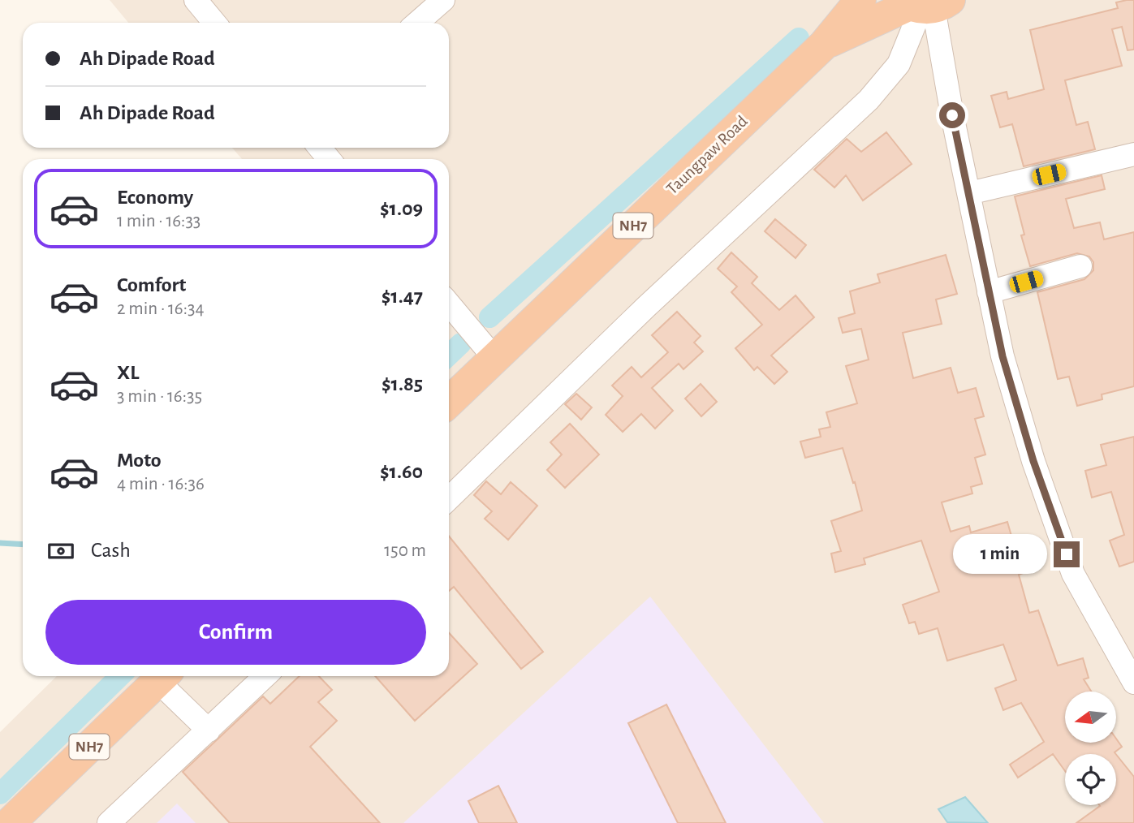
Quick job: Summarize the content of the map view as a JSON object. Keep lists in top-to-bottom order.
{
  "streets": {
    "highway": ["Taungpaw Road", "NH7"]
  },
  "north": "left",
  "page": {
    "banner": ["Ah Dipade Road", "Ah Dipade Road"],
    "list": [
      {
        "name": "Economy",
        "note": "1 min · 16:33",
        "value": "$1.09"
      },
      {
        "name": "Comfort",
        "note": "2 min · 16:34",
        "value": "$1.47"
      },
      {
        "name": "XL",
        "note": "3 min · 16:35",
        "value": "$1.85"
      },
      {
        "name": "Moto",
        "note": "4 min · 16:36",
        "value": "$1.60"
      }
    ],
    "pay": ["Cash", "150 m"],
    "bubble": "1 min",
    "buttons": "Confirm"
  }
}
